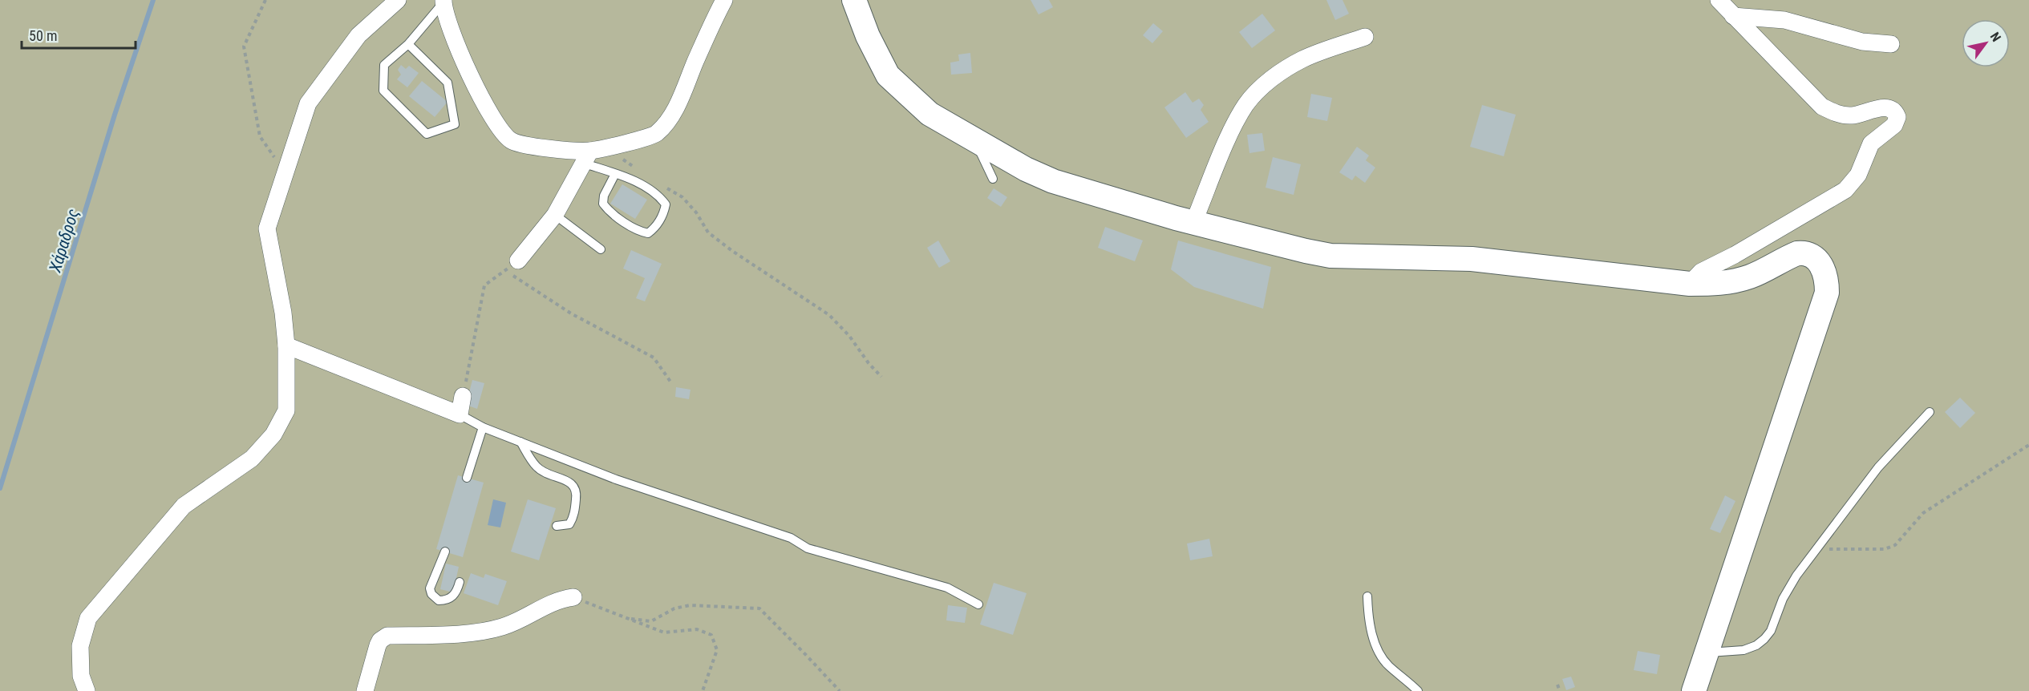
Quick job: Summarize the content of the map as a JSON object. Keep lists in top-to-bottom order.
{
  "water": ["Χάραδρος"],
  "scale_bar": "50 m",
  "north": "top right"
}
